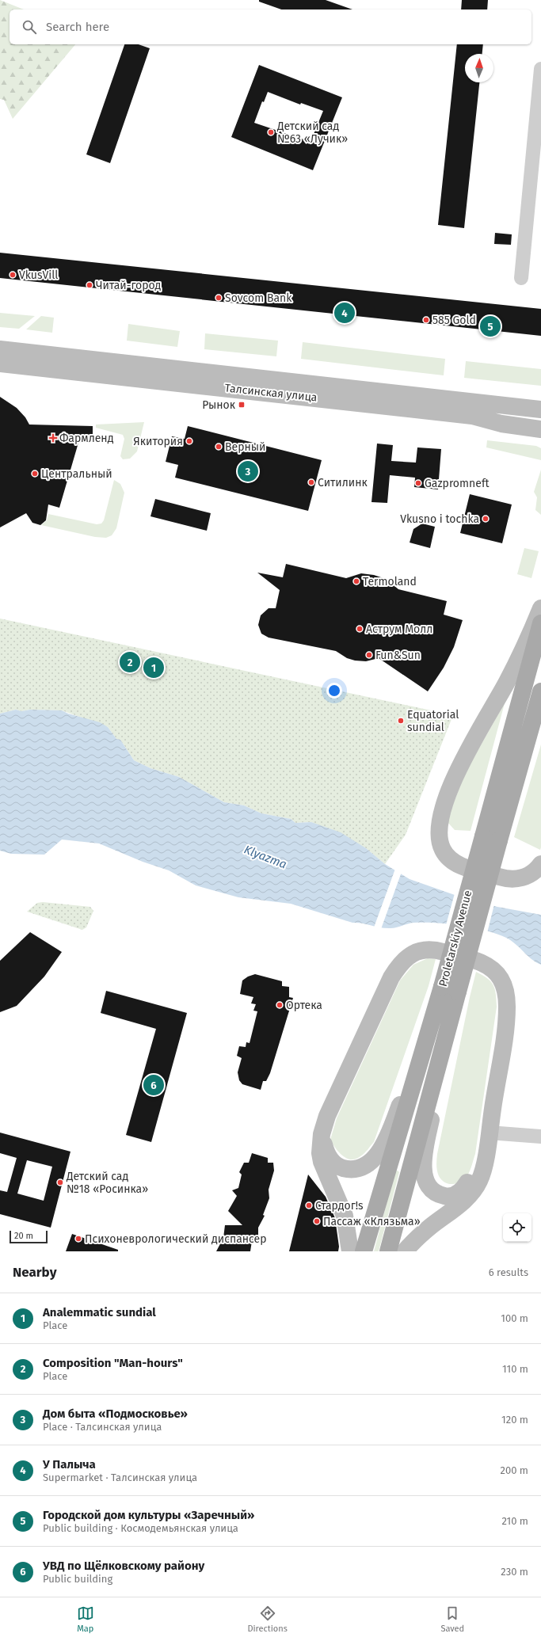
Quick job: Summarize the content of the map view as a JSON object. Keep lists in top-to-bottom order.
{
  "streets": {
    "main road": ["Талсинская улица", "Proletarskiy Avenue"]
  },
  "water": ["Klyazma"],
  "places": {
    "other": [
      "Детский сад №63 «Лучик»",
      "VkusVill",
      "Читай-город",
      "Sovcom Bank",
      "585 Gold",
      "Якитория",
      "Верный",
      "Центральный",
      "Ситилинк",
      "Gazpromneft",
      "Vkusno i tochka",
      "Termoland",
      "Аструм Молл",
      "Fun&Sun",
      "Equatorial sundial",
      "Ортека",
      "Детский сад №18 «Росинка»",
      "Стардог!s",
      "Пассаж «Клязьма»",
      "Психоневрологический диспансер"
    ],
    "transit": ["Рынок"],
    "health": ["Фармленд"]
  },
  "scale_bar": "20 m",
  "north": "top",
  "page": {
    "search": "Search here",
    "pins": [
      "4",
      "5",
      "3",
      "2",
      "1",
      "6"
    ],
    "scale": "20 m",
    "heading": ["Nearby", "6 results"],
    "list": [
      {
        "mark": "1",
        "name": "Analemmatic sundial",
        "note": "Place",
        "value": "100 m"
      },
      {
        "mark": "2",
        "name": "Composition \"Man-hours\"",
        "note": "Place",
        "value": "110 m"
      },
      {
        "mark": "3",
        "name": "Дом быта «Подмосковье»",
        "note": "Place · Талсинская улица",
        "value": "120 m"
      },
      {
        "mark": "4",
        "name": "У Палыча",
        "note": "Supermarket · Талсинская улица",
        "value": "200 m"
      },
      {
        "mark": "5",
        "name": "Городской дом культуры «Заречный»",
        "note": "Public building · Космодемьянская улица",
        "value": "210 m"
      },
      {
        "mark": "6",
        "name": "УВД по Щёлковскому району",
        "note": "Public building",
        "value": "230 m"
      }
    ],
    "nav": ["Map", "Directions", "Saved"]
  }
}
